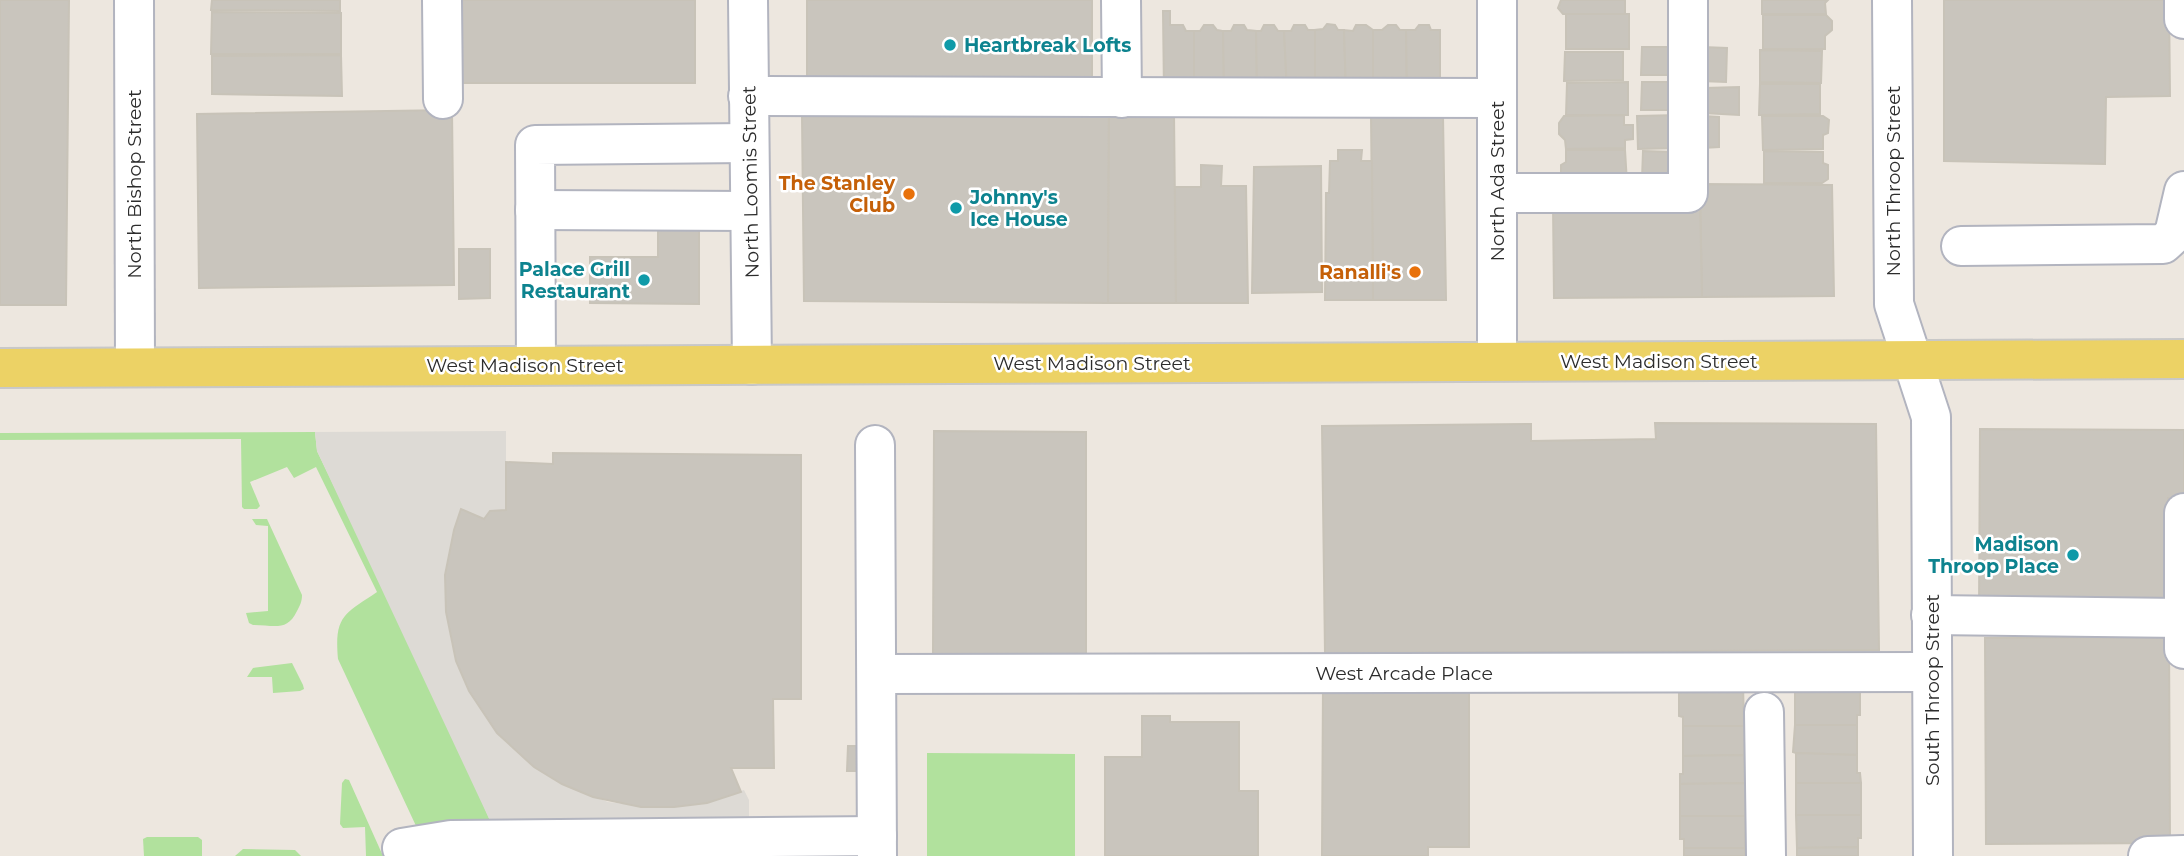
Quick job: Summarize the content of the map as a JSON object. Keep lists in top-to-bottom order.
{
  "streets": {
    "main road": ["West Madison Street"],
    "street": [
      "North Ada Street",
      "North Throop Street",
      "North Loomis Street",
      "North Bishop Street",
      "West Arcade Place",
      "South Throop Street"
    ]
  },
  "crossings": [
    ["North Ada Street", "West Madison Street"],
    ["North Throop Street", "West Madison Street"],
    ["North Throop Street", "South Throop Street"],
    ["North Loomis Street", "West Madison Street"],
    ["North Bishop Street", "West Madison Street"],
    ["West Madison Street", "South Throop Street"],
    ["West Arcade Place", "South Throop Street"]
  ],
  "places": [
    "Heartbreak Lofts",
    "The Stanley Club",
    "Johnny's Ice House",
    "Ranalli's",
    "Palace Grill Restaurant",
    "Madison Throop Place"
  ]
}
